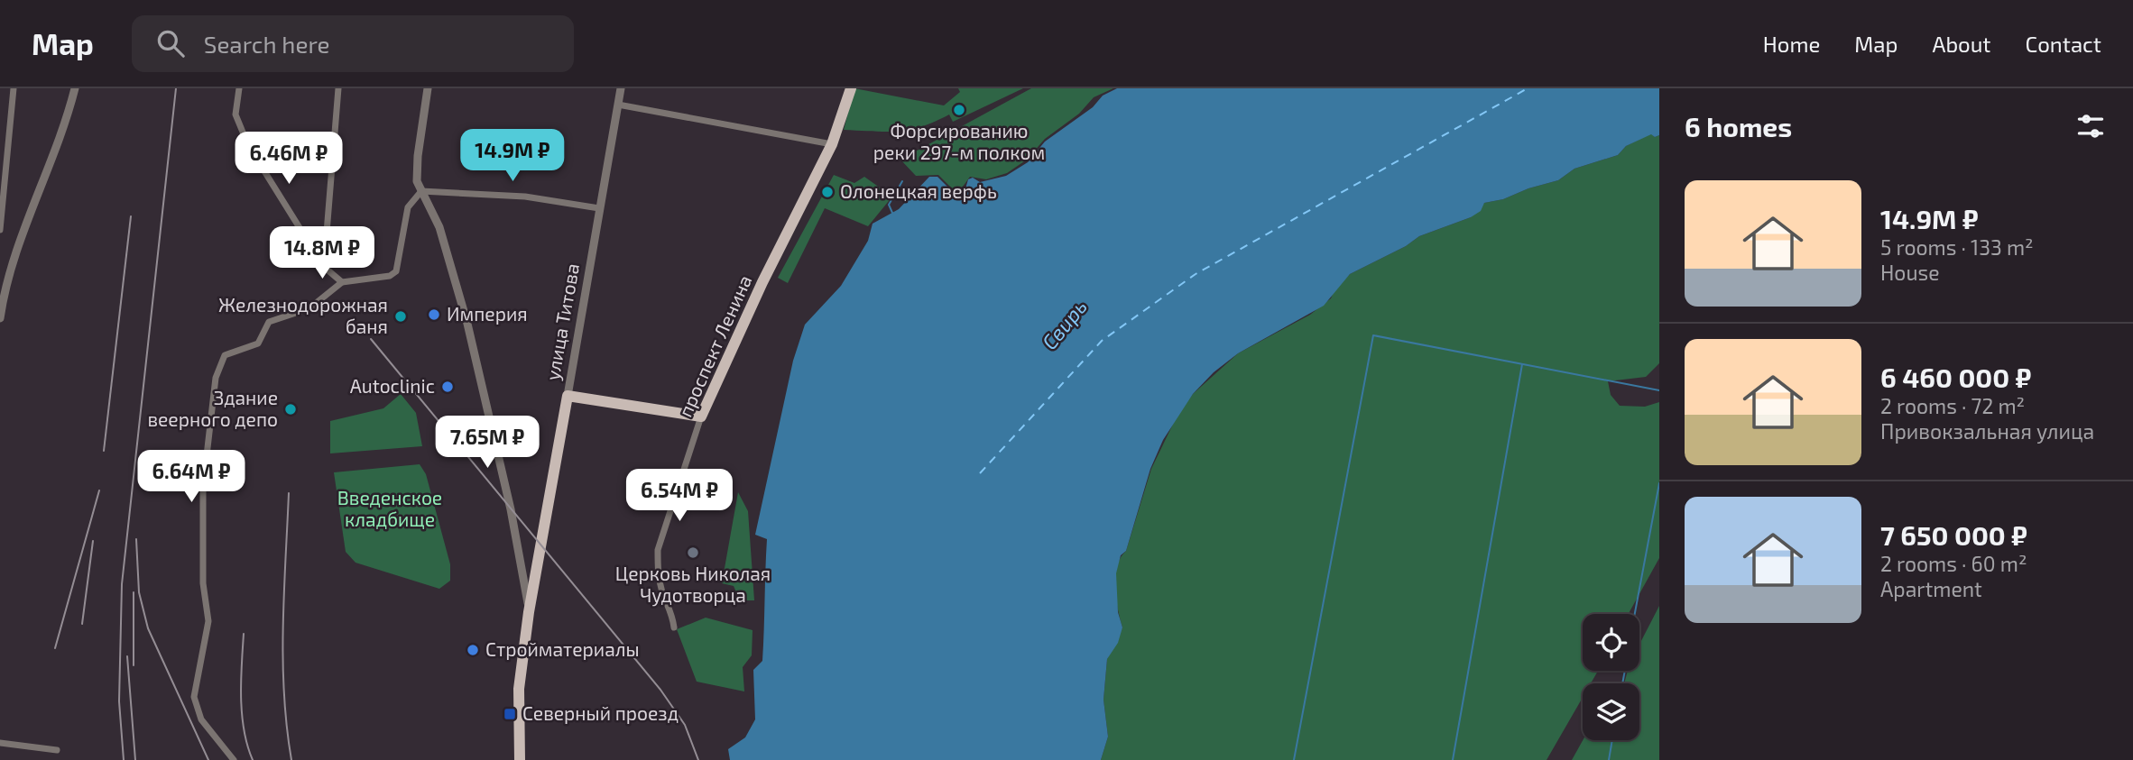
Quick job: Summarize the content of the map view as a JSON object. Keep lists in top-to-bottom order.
{
  "streets": {
    "main road": ["улица Титова", "проспект Ленина"]
  },
  "water": ["Свирь"],
  "parks": ["Введенское кладбище"],
  "places": {
    "other": [
      "Форсированию реки 297-м полком",
      "Олонецкая верфь",
      "Империя",
      "Железнодорожная баня",
      "Autoclinic",
      "Здание веерного депо",
      "Церковь Николая Чудотворца",
      "Стройматериалы"
    ],
    "transit": ["Северный проезд"]
  },
  "page": {
    "header": "Map",
    "search": "Search here",
    "nav": [
      "Home",
      "Map",
      "About",
      "Contact"
    ],
    "heading": "6 homes",
    "price": [
      "14.9M ₽",
      "6.46M ₽",
      "14.8M ₽",
      "7.65M ₽",
      "6.64M ₽",
      "6.54M ₽"
    ],
    "list": [
      {
        "name": "14.9M ₽",
        "note": "5 rooms · 133 m² · House"
      },
      {
        "name": "6 460 000 ₽",
        "note": "2 rooms · 72 m² · Привокзальная улица"
      },
      {
        "name": "7 650 000 ₽",
        "note": "2 rooms · 60 m² · Apartment"
      }
    ]
  }
}
